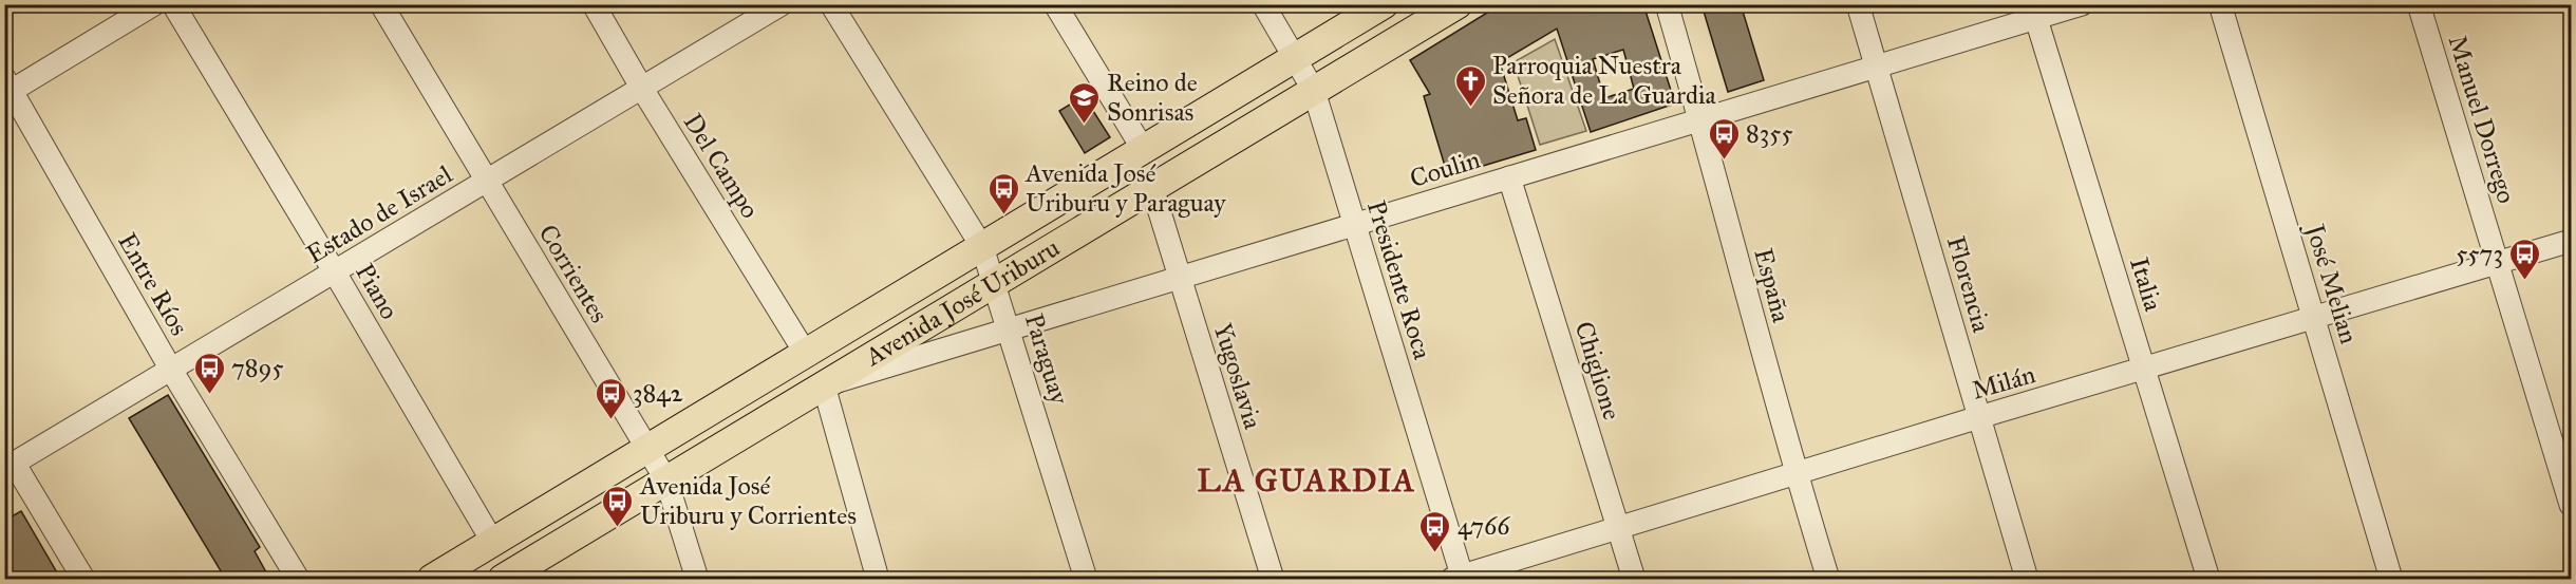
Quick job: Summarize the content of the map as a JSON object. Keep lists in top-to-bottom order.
{
  "streets": {
    "main road": ["Avenida José Uriburu"],
    "street": [
      "Manuel Dorrego",
      "Del Campo",
      "Coulin",
      "Estado de Israel",
      "Corrientes",
      "Presidente Roca",
      "Entre Ríos",
      "Florencia",
      "Italia",
      "José Melian",
      "España",
      "Piano",
      "Paraguay",
      "Chiglione",
      "Yugoslavia",
      "Milán"
    ]
  },
  "crossings": [
    ["Manuel Dorrego", "Milán"],
    ["Del Campo", "Estado de Israel"],
    ["Del Campo", "Avenida José Uriburu"],
    ["Coulin", "Presidente Roca"],
    ["Coulin", "Florencia"],
    ["Coulin", "Italia"],
    ["Coulin", "España"],
    ["Coulin", "Avenida José Uriburu"],
    ["Coulin", "Paraguay"],
    ["Coulin", "Chiglione"],
    ["Coulin", "Yugoslavia"],
    ["Estado de Israel", "Corrientes"],
    ["Estado de Israel", "Entre Ríos"],
    ["Estado de Israel", "Piano"],
    ["Corrientes", "Avenida José Uriburu"],
    ["Presidente Roca", "Avenida José Uriburu"],
    ["Presidente Roca", "Milán"],
    ["Florencia", "Milán"],
    ["Italia", "Milán"],
    ["José Melian", "Milán"],
    ["España", "Milán"],
    ["Piano", "Avenida José Uriburu"],
    ["Avenida José Uriburu", "Paraguay"],
    ["Avenida José Uriburu", "Yugoslavia"],
    ["Chiglione", "Milán"]
  ],
  "districts": ["LA GUARDIA"],
  "places": {
    "church": ["Parroquia Nuestra Señora de La Guardia"],
    "school or university": ["Reino de Sonrisas"],
    "bus stop": [
      "8355",
      "Avenida José Uriburu y Paraguay",
      "5573",
      "7895",
      "3842",
      "Avenida José Uriburu y Corrientes",
      "4766"
    ]
  }
}
